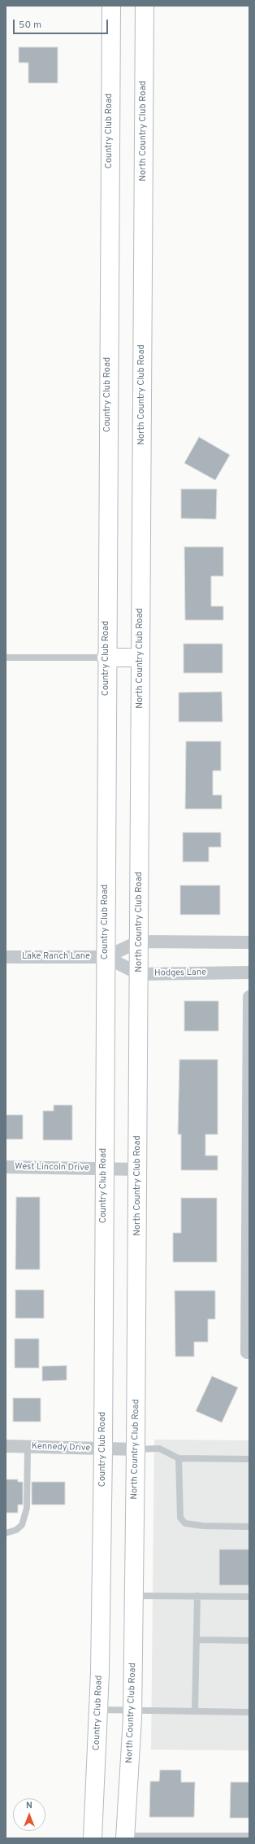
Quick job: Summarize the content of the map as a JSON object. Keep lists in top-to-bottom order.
{
  "streets": {
    "main road": ["Country Club Road", "North Country Club Road"],
    "street": [
      "Lake Ranch Lane",
      "Hodges Lane",
      "West Lincoln Drive",
      "Kennedy Drive"
    ]
  },
  "crossings": [
    ["Country Club Road", "Lake Ranch Lane"],
    ["Country Club Road", "Hodges Lane"],
    ["Country Club Road", "West Lincoln Drive"],
    ["Country Club Road", "Kennedy Drive"],
    ["North Country Club Road", "Hodges Lane"],
    ["North Country Club Road", "West Lincoln Drive"],
    ["North Country Club Road", "Kennedy Drive"],
    ["Lake Ranch Lane", "Hodges Lane"]
  ],
  "scale_bar": "50 m",
  "north": "top"
}
